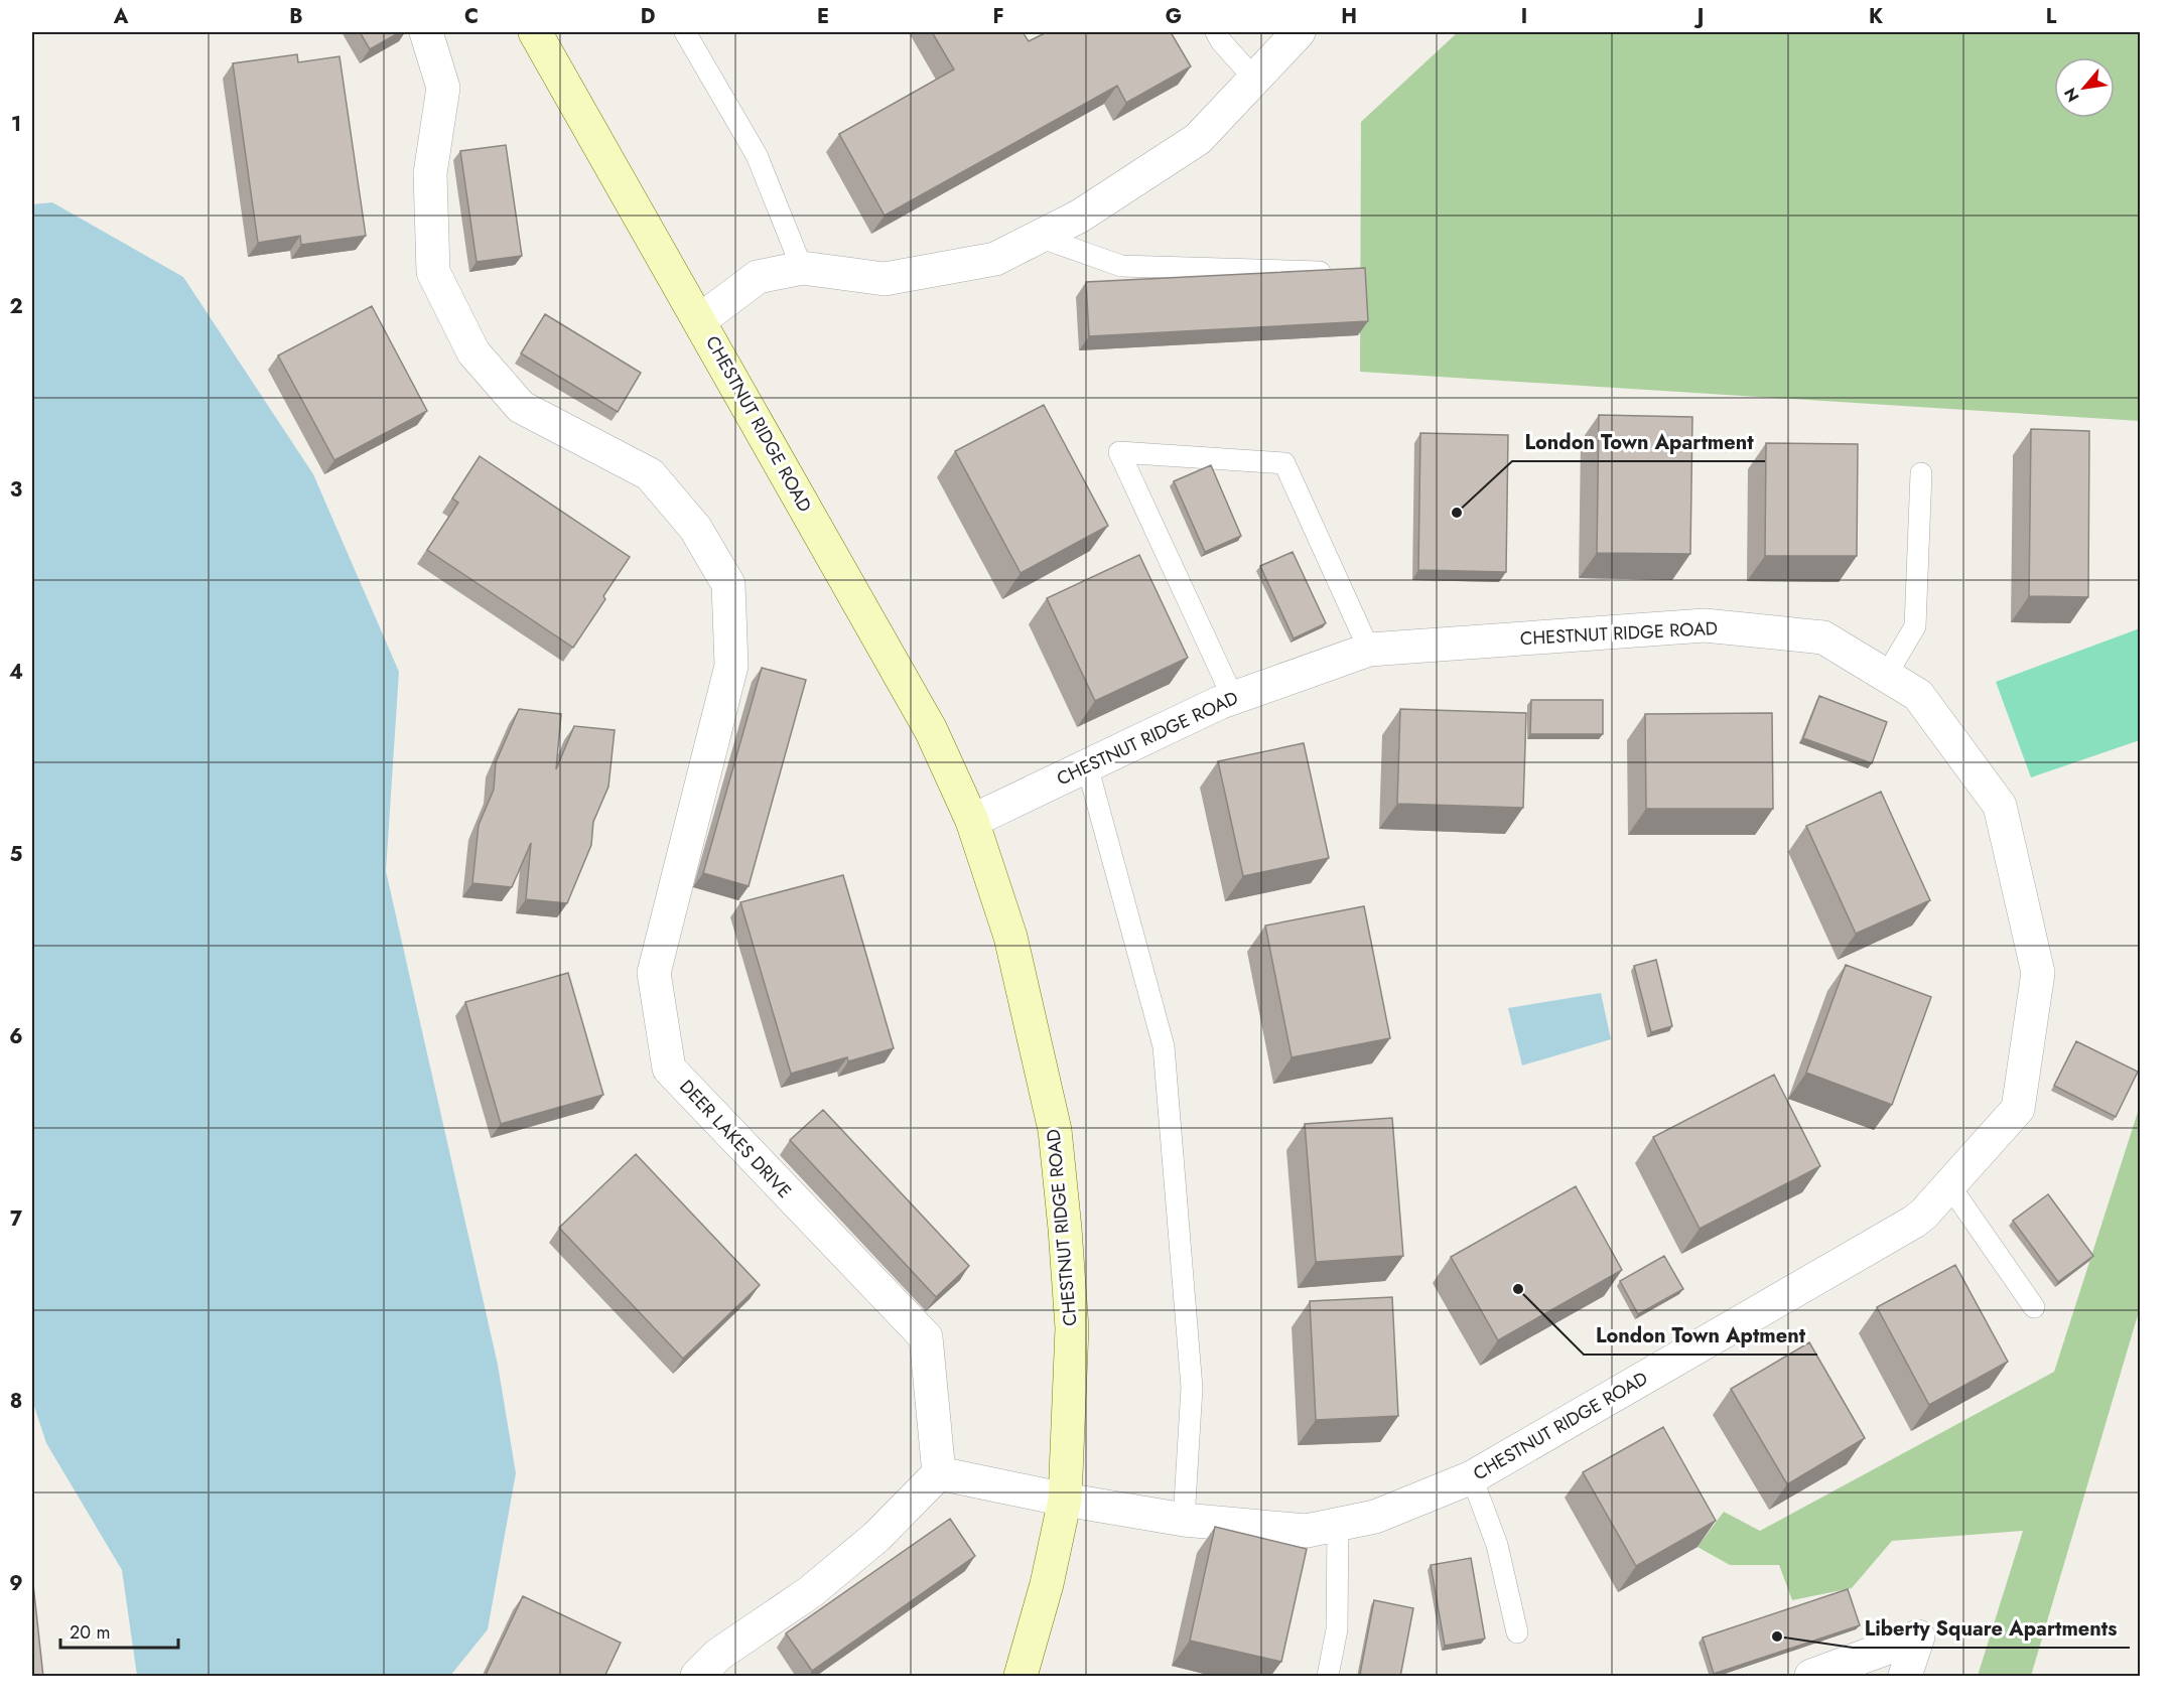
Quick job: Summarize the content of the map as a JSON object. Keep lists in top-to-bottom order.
{
  "streets": {
    "street": ["CHESTNUT RIDGE ROAD", "DEER LAKES DRIVE"]
  },
  "places": ["London Town Apartment", "London Town Aptment", "Liberty Square Apartments"],
  "scale_bar": "20 m",
  "north": "bottom left",
  "grid": {
    "columns": [
      "A",
      "B",
      "C",
      "D",
      "E",
      "F",
      "G",
      "H",
      "I",
      "J",
      "K",
      "L"
    ],
    "rows": [
      "1",
      "2",
      "3",
      "4",
      "5",
      "6",
      "7",
      "8",
      "9"
    ]
  }
}
